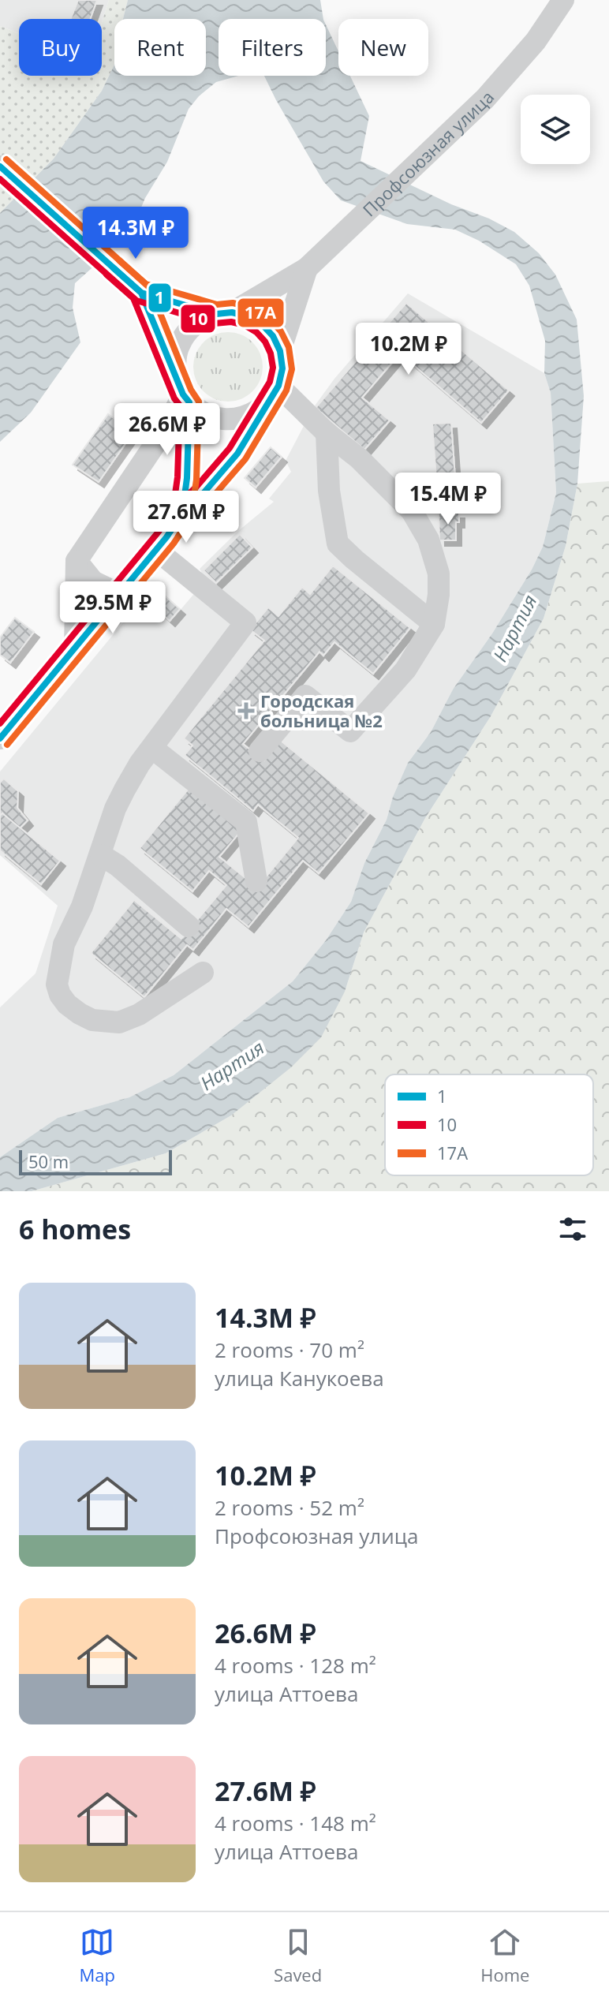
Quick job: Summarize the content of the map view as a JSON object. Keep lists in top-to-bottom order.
{
  "streets": {
    "street": ["Профсоюзная улица"]
  },
  "water": ["Нартия"],
  "places": {
    "health": ["Городская больница №2"]
  },
  "lines": ["transit line 17А", "transit line 1", "transit line 10"],
  "legend": ["1", "10", "17А"],
  "scale_bar": "50 m",
  "page": {
    "chip": [
      "Buy",
      "Rent",
      "Filters",
      "New"
    ],
    "price": [
      "14.3M ₽",
      "10.2M ₽",
      "26.6M ₽",
      "15.4M ₽",
      "27.6M ₽",
      "29.5M ₽"
    ],
    "scale": "50 m",
    "heading": "6 homes",
    "list": [
      {
        "name": "14.3M ₽",
        "note": "2 rooms · 70 m² · улица Канукоева"
      },
      {
        "name": "10.2M ₽",
        "note": "2 rooms · 52 m² · Профсоюзная улица"
      },
      {
        "name": "26.6M ₽",
        "note": "4 rooms · 128 m² · улица Аттоева"
      },
      {
        "name": "27.6M ₽",
        "note": "4 rooms · 148 m² · улица Аттоева"
      }
    ],
    "tabs": ["Map", "Saved", "Home"]
  }
}
